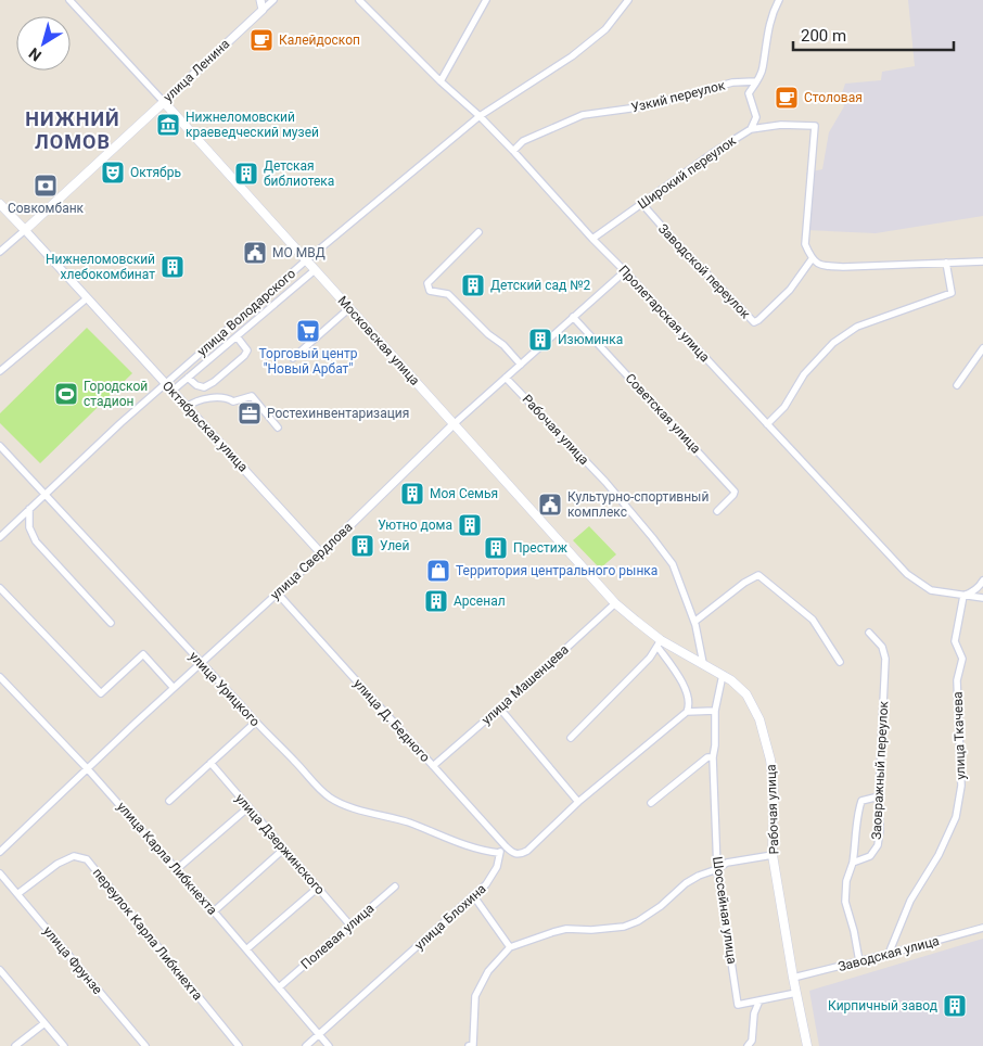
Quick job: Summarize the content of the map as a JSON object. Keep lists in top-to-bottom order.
{
  "streets": {
    "main road": [
      "улица Ленина",
      "Московская улица",
      "Октябрьская улица",
      "Рабочая улица"
    ],
    "street": [
      "Узкий переулок",
      "Широкий переулок",
      "Заводской переулок",
      "улица Володарского",
      "Пролетарская улица",
      "Советская улица",
      "улица Свердлова",
      "улица Машенцева",
      "улица Урицкого",
      "улица Д. Бедного",
      "улица Ткачева",
      "Заовражный переулок",
      "улица Дзержинского",
      "улица Карла Либкнехта",
      "Шоссейная улица",
      "улица Блохина",
      "переулок Карла Либкнехта",
      "Полевая улица",
      "Заводская улица",
      "улица Фрунзе"
    ]
  },
  "crossings": [
    ["улица Ленина", "Московская улица"],
    ["улица Ленина", "Октябрьская улица"],
    ["Узкий переулок", "Широкий переулок"],
    ["Узкий переулок", "Пролетарская улица"],
    ["Широкий переулок", "Заводской переулок"],
    ["Широкий переулок", "Пролетарская улица"],
    ["улица Володарского", "Пролетарская улица"],
    ["улица Володарского", "Московская улица"],
    ["улица Володарского", "Октябрьская улица"],
    ["улица Володарского", "улица Урицкого"],
    ["Пролетарская улица", "улица Свердлова"],
    ["Пролетарская улица", "улица Ткачева"],
    ["Московская улица", "Рабочая улица"],
    ["Московская улица", "улица Свердлова"],
    ["Московская улица", "улица Машенцева"],
    ["Советская улица", "улица Свердлова"],
    ["Октябрьская улица", "улица Свердлова"],
    ["Рабочая улица", "улица Свердлова"],
    ["Рабочая улица", "Шоссейная улица"],
    ["Рабочая улица", "Заводская улица"],
    ["улица Свердлова", "улица Урицкого"],
    ["улица Свердлова", "улица Д. Бедного"],
    ["улица Свердлова", "улица Карла Либкнехта"],
    ["улица Машенцева", "улица Д. Бедного"],
    ["улица Урицкого", "улица Блохина"],
    ["улица Д. Бедного", "улица Блохина"],
    ["улица Ткачева", "Заводская улица"],
    ["улица Дзержинского", "Полевая улица"],
    ["улица Карла Либкнехта", "улица Блохина"],
    ["улица Карла Либкнехта", "Полевая улица"],
    ["переулок Карла Либкнехта", "улица Фрунзе"]
  ],
  "districts": ["НИЖНИЙ ЛОМОВ"],
  "places": {
    "cafe": ["Калейдоскоп", "Столовая"],
    "museum": ["Нижнеломовский краеведческий музей"],
    "theatre": ["Октябрь"],
    "building": [
      "Детская библиотека",
      "Нижнеломовский хлебокомбинат",
      "Детский сад №2",
      "Изюминка",
      "Моя Семья",
      "Уютно дома",
      "Улей",
      "Престиж",
      "Арсенал",
      "Кирпичный завод"
    ],
    "bank": ["Совкомбанк"],
    "public building": ["МО МВД", "Культурно-спортивный комплекс"],
    "supermarket": ["Торговый центр \"Новый Арбат\""],
    "sports": ["Городской стадион"],
    "office": ["Ростехинвентаризация"],
    "shop": ["Территория центрального рынка"]
  },
  "scale_bar": "200 m",
  "north": "bottom left"
}
